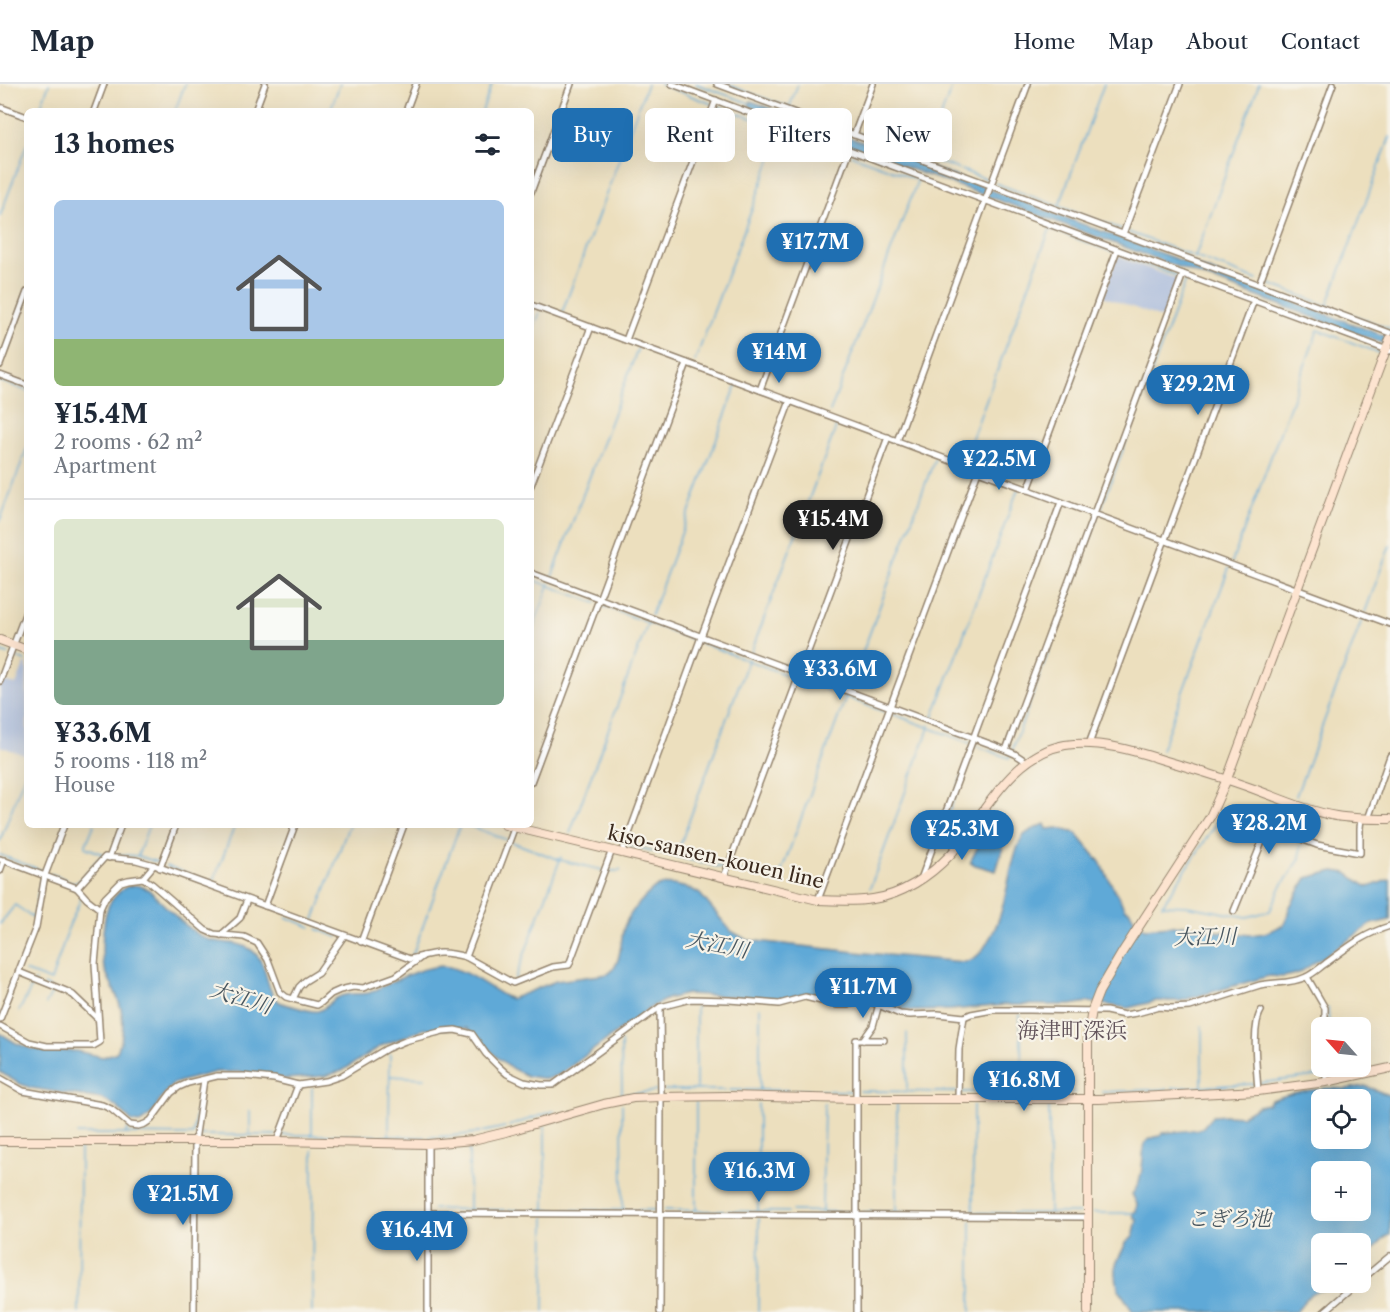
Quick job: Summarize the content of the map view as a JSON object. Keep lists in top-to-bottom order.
{
  "streets": {
    "street": ["kiso-sansen-kouen line"]
  },
  "districts": ["海津町深浜"],
  "water": ["大江川", "こぎろ池"],
  "north": "top left",
  "page": {
    "header": "Map",
    "nav": [
      "Home",
      "Map",
      "About",
      "Contact"
    ],
    "chip": [
      "Buy",
      "Rent",
      "Filters",
      "New"
    ],
    "heading": "13 homes",
    "list": [
      {
        "name": "¥15.4M",
        "note": "2 rooms · 62 m² · Apartment"
      },
      {
        "name": "¥33.6M",
        "note": "5 rooms · 118 m² · House"
      }
    ],
    "price": [
      "¥17.7M",
      "¥14M",
      "¥29.2M",
      "¥22.5M",
      "¥15.4M",
      "¥33.6M",
      "¥28.2M",
      "¥25.3M",
      "¥11.7M",
      "¥16.8M",
      "¥16.3M",
      "¥21.5M",
      "¥16.4M"
    ],
    "map_buttons": ["+", "−"]
  }
}
